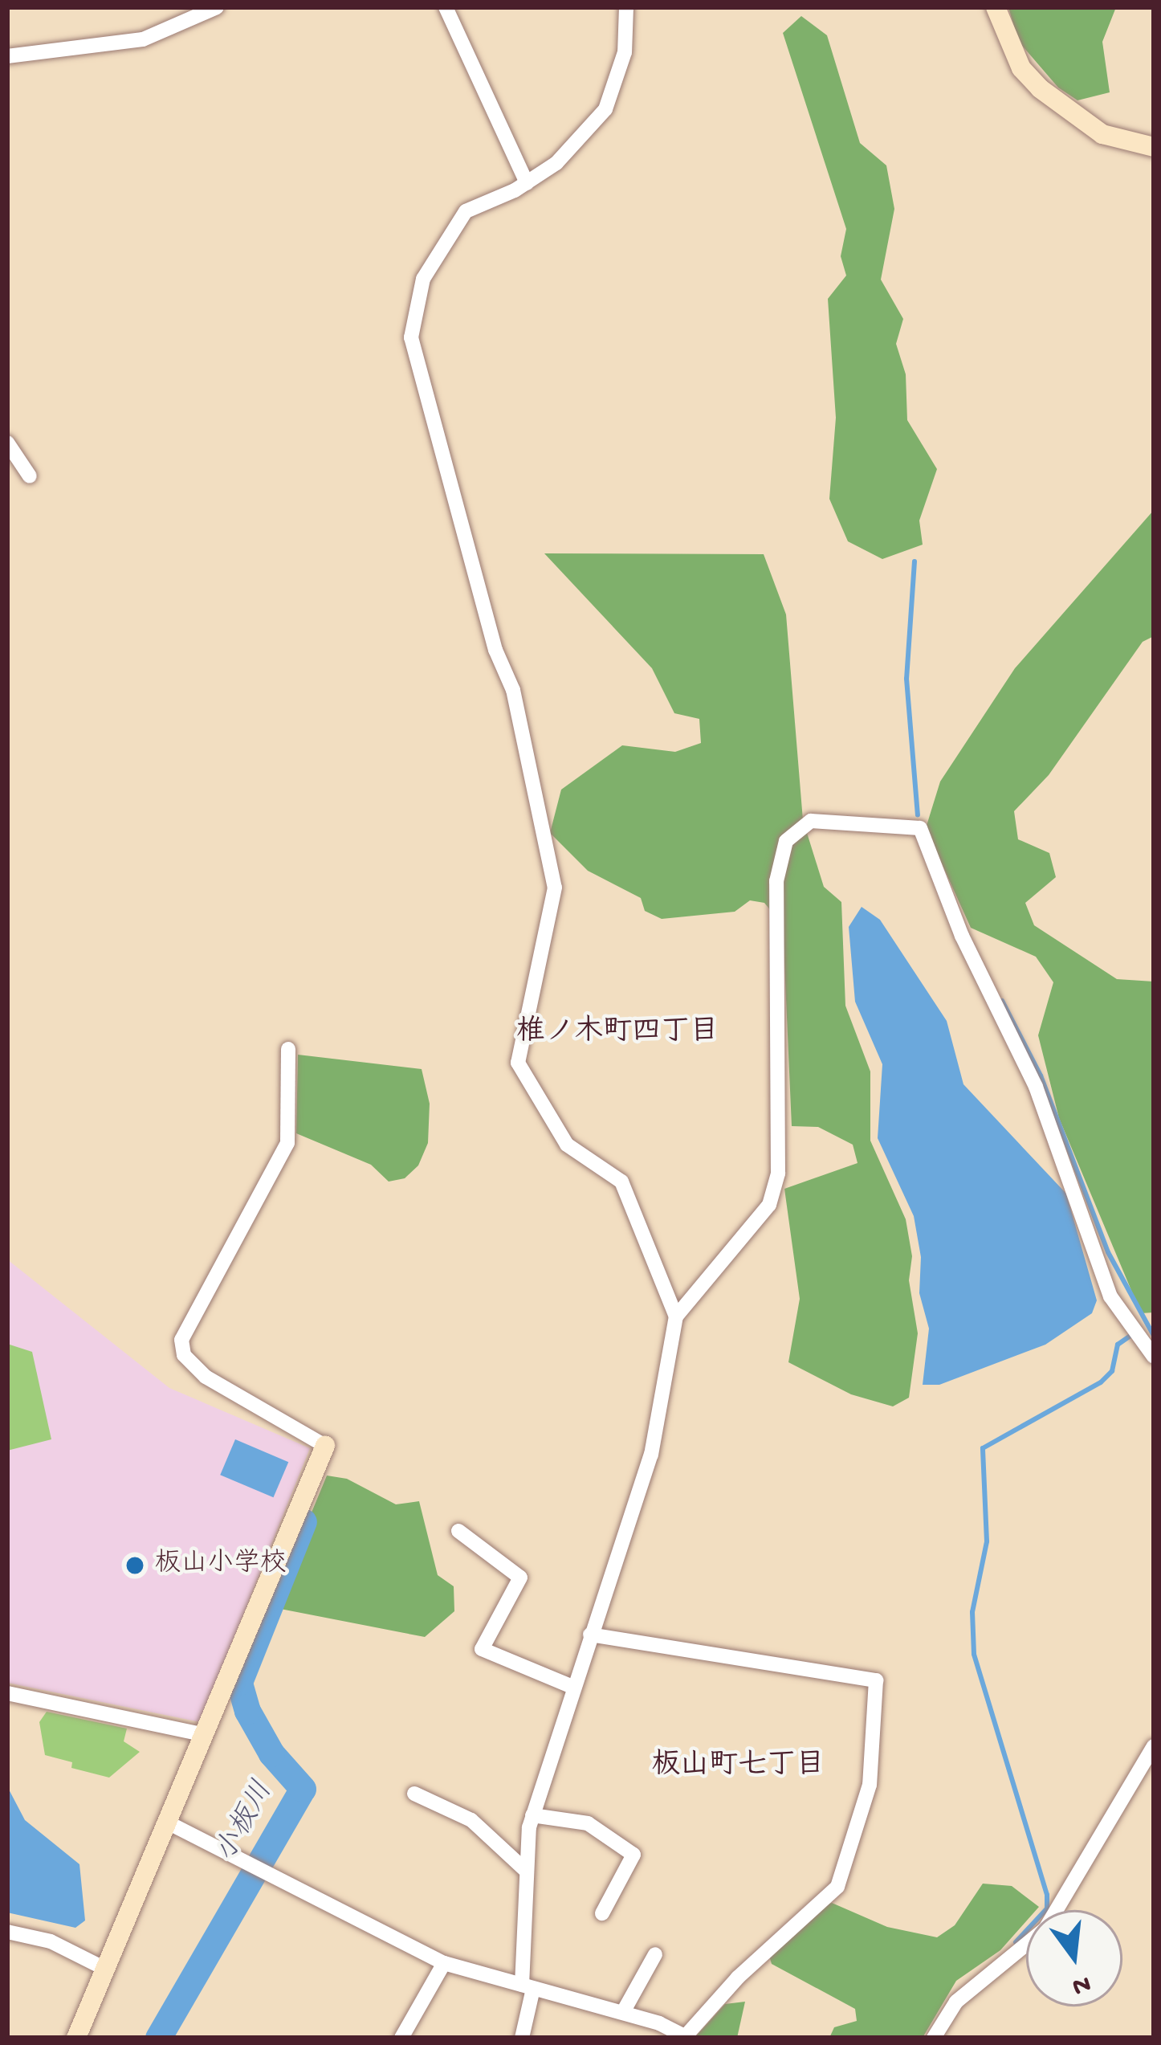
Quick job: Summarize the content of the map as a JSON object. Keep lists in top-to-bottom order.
{
  "districts": ["椎ノ木町四丁目", "板山町七丁目"],
  "water": ["小板川"],
  "places": ["板山小学校"],
  "north": "bottom"
}
